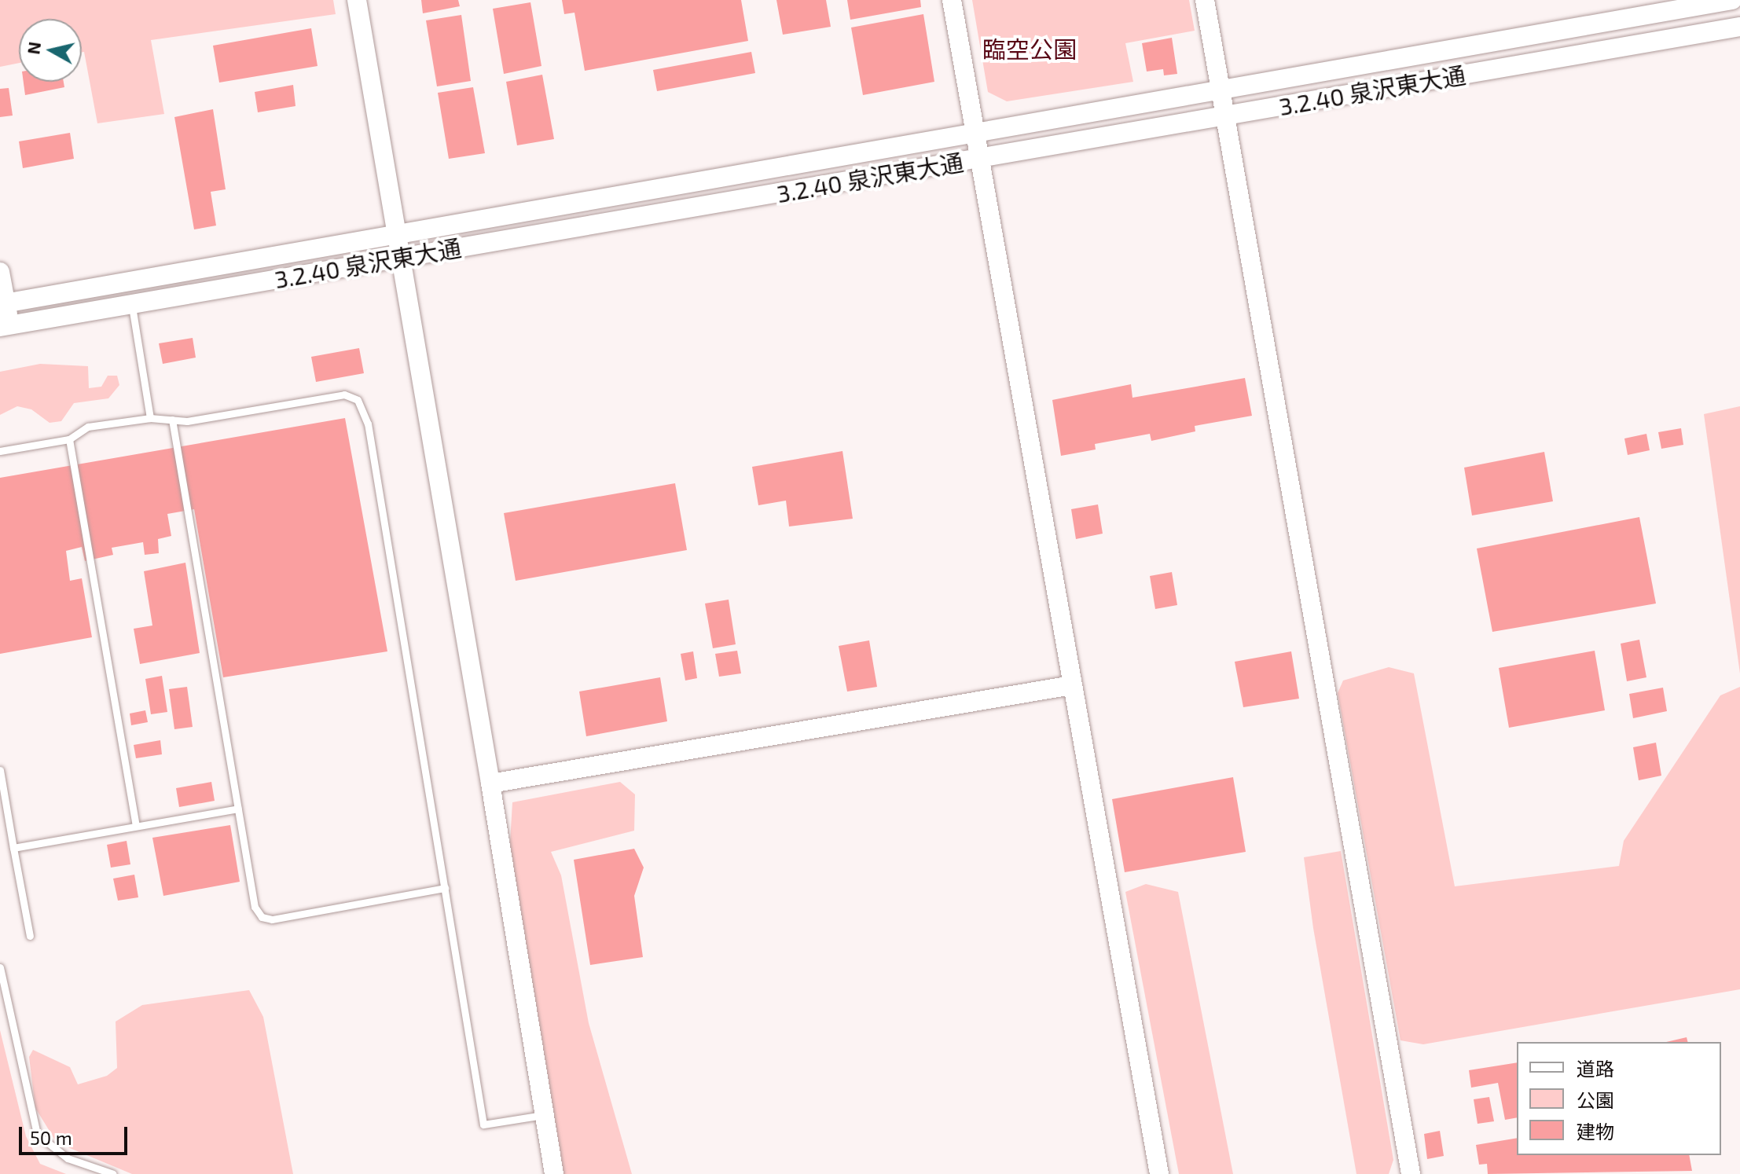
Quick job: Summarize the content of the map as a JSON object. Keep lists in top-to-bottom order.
{
  "streets": {
    "street": ["3.2.40 泉沢東大通"]
  },
  "parks": ["臨空公園"],
  "legend": ["道路", "公園", "建物"],
  "scale_bar": "50 m",
  "north": "left"
}
